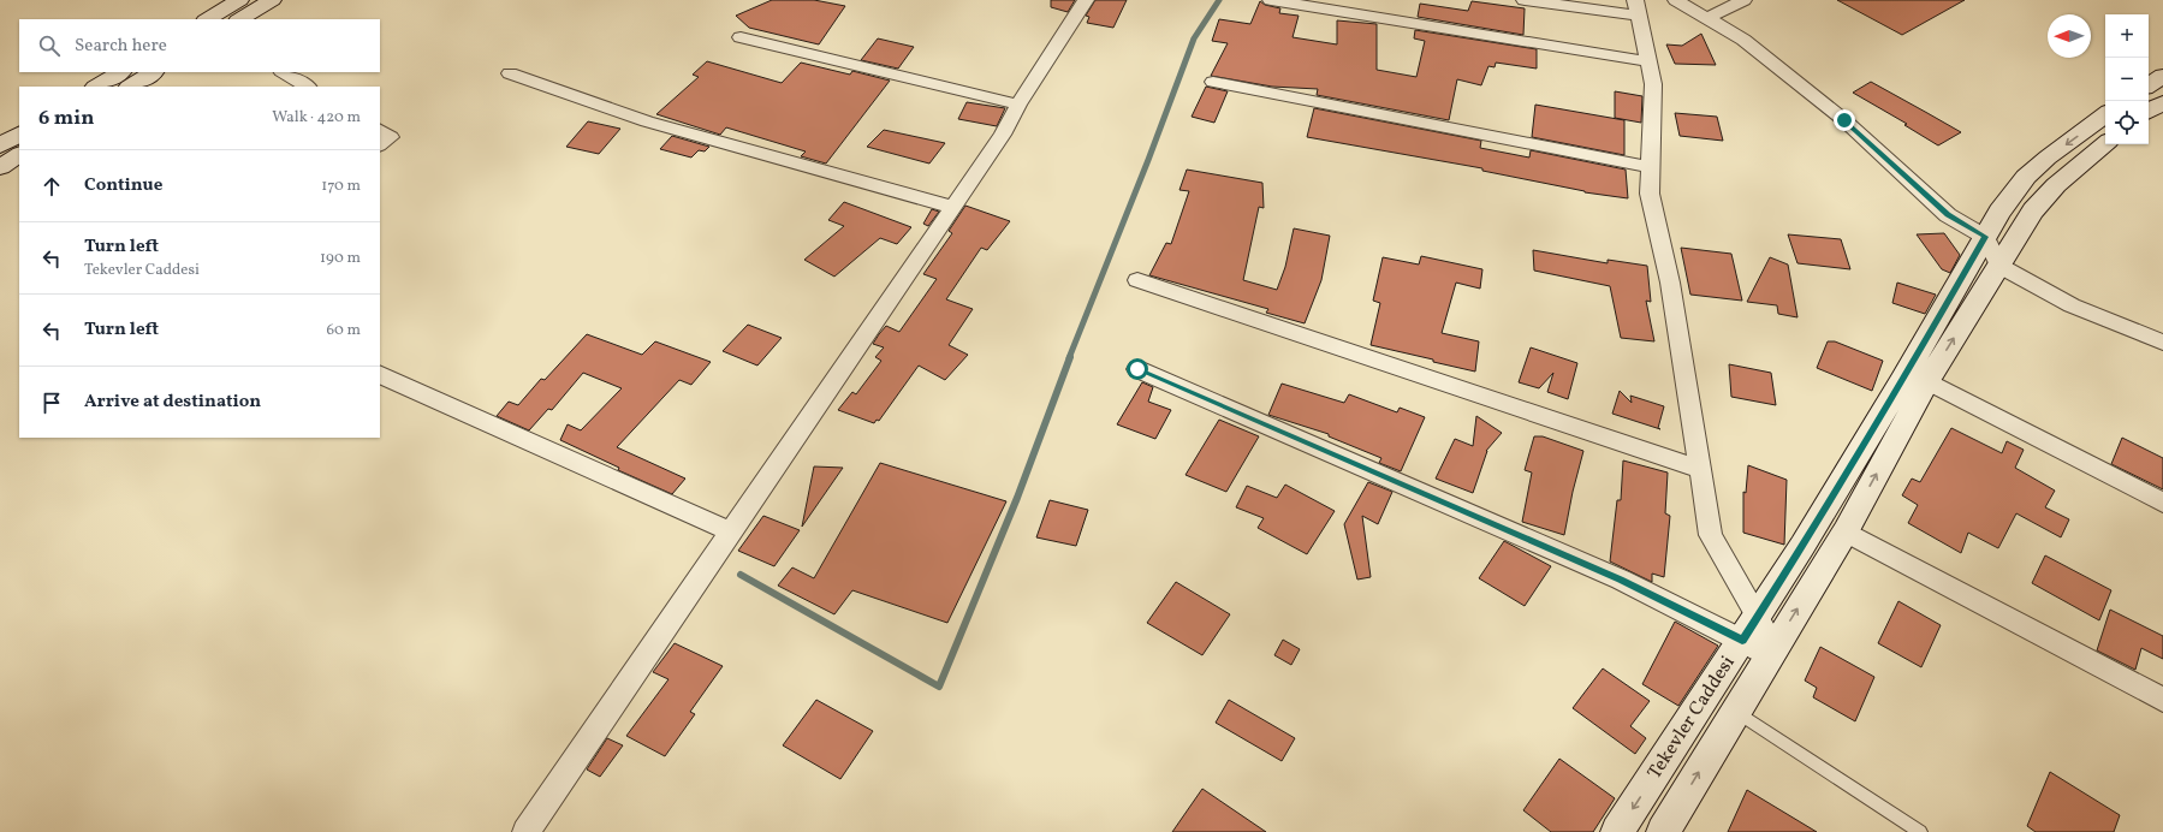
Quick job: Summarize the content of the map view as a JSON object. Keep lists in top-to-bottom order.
{
  "streets": {
    "street": ["Tekevler Caddesi"]
  },
  "north": "left",
  "page": {
    "map_buttons": ["+", "−"],
    "search": "Search here",
    "heading": ["6 min", "Walk · 420 m"],
    "list": [
      ["Continue", "170 m"],
      ["Turn left", "Tekevler Caddesi", "190 m"],
      ["Turn left", "60 m"],
      "Arrive at destination"
    ]
  }
}
